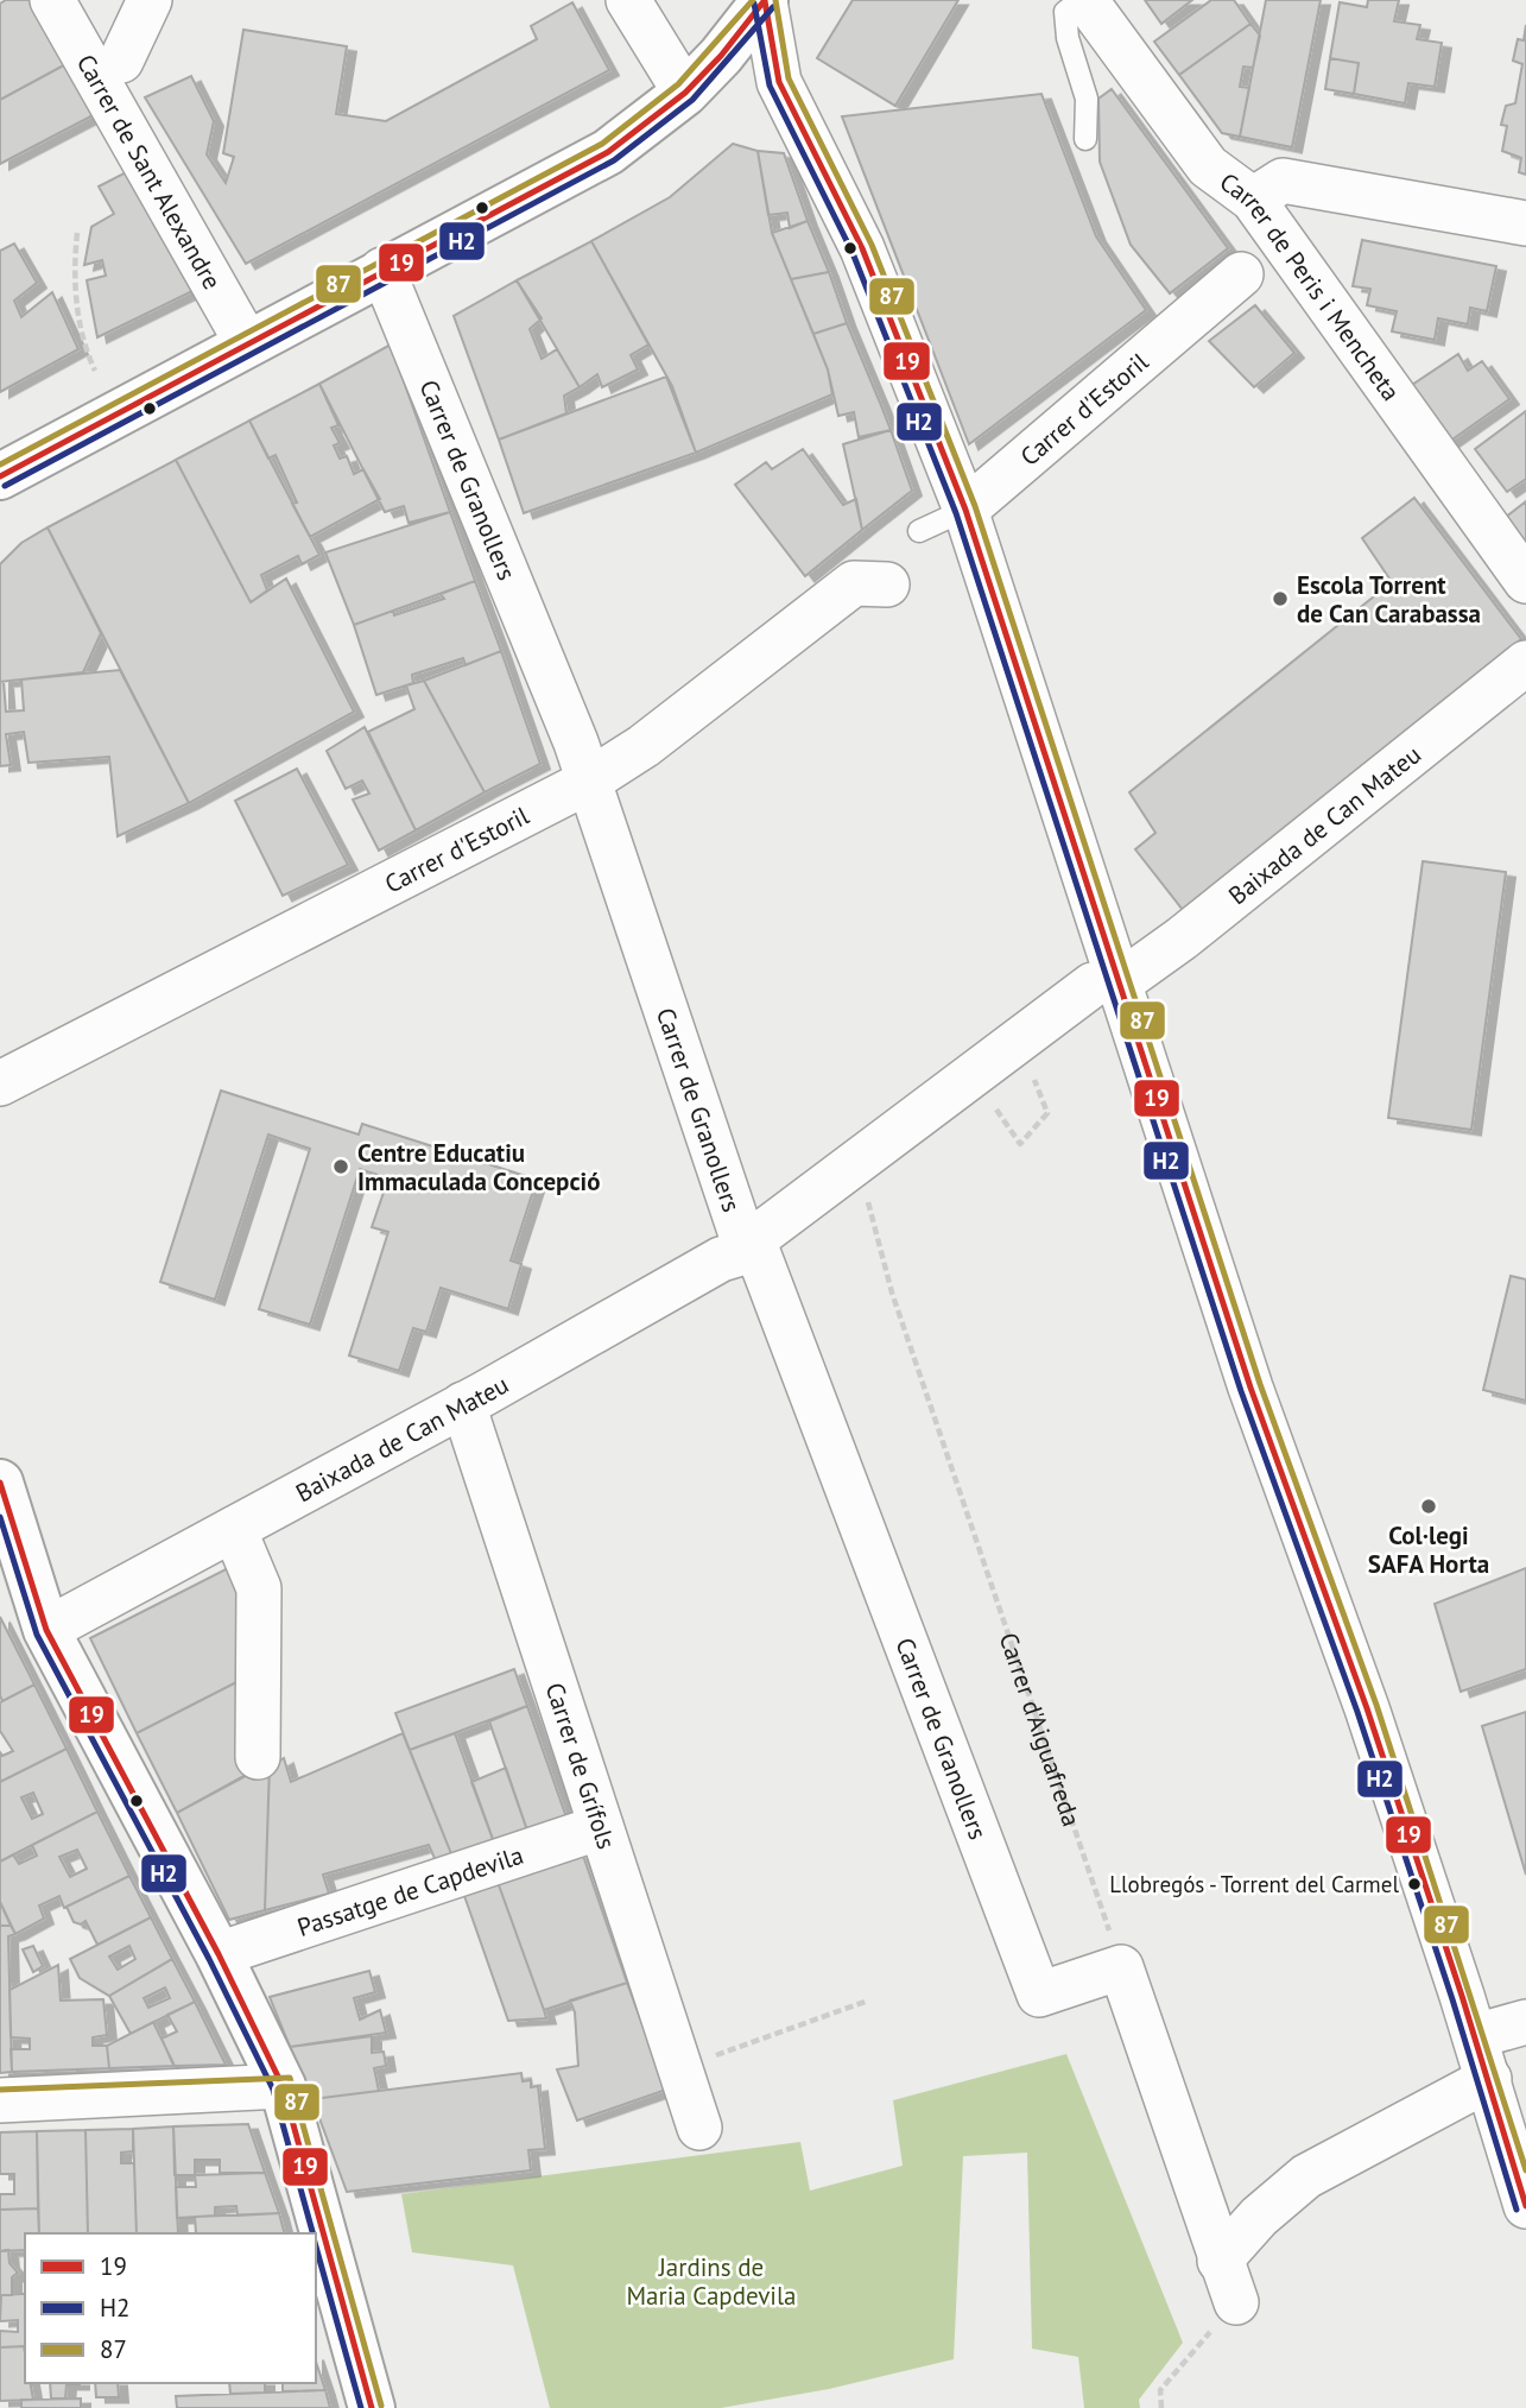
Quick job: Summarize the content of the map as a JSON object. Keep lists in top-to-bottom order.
{
  "streets": {
    "street": [
      "Carrer de Sant Alexandre",
      "Carrer de Peris i Mencheta",
      "Carrer d'Estoril",
      "Carrer de Granollers",
      "Baixada de Can Mateu",
      "Carrer de Grífols",
      "Passatge de Capdevila"
    ],
    "path": ["Carrer d'Aiguafreda"]
  },
  "crossings": [
    ["Carrer d'Estoril", "Carrer de Granollers"],
    ["Carrer de Granollers", "Baixada de Can Mateu"],
    ["Carrer de Granollers", "Carrer d'Aiguafreda"],
    ["Baixada de Can Mateu", "Carrer d'Aiguafreda"],
    ["Baixada de Can Mateu", "Carrer de Grífols"],
    ["Carrer de Grífols", "Passatge de Capdevila"]
  ],
  "parks": ["Jardins de Maria Capdevila"],
  "places": [
    "Escola Torrent de Can Carabassa",
    "Centre Educatiu Immaculada Concepció",
    "Col·legi SAFA Horta",
    "Llobregós - Torrent del Carmel"
  ],
  "lines": ["transit line 19", "transit line 87", "transit line H2"],
  "legend": ["19", "H2", "87"]
}
